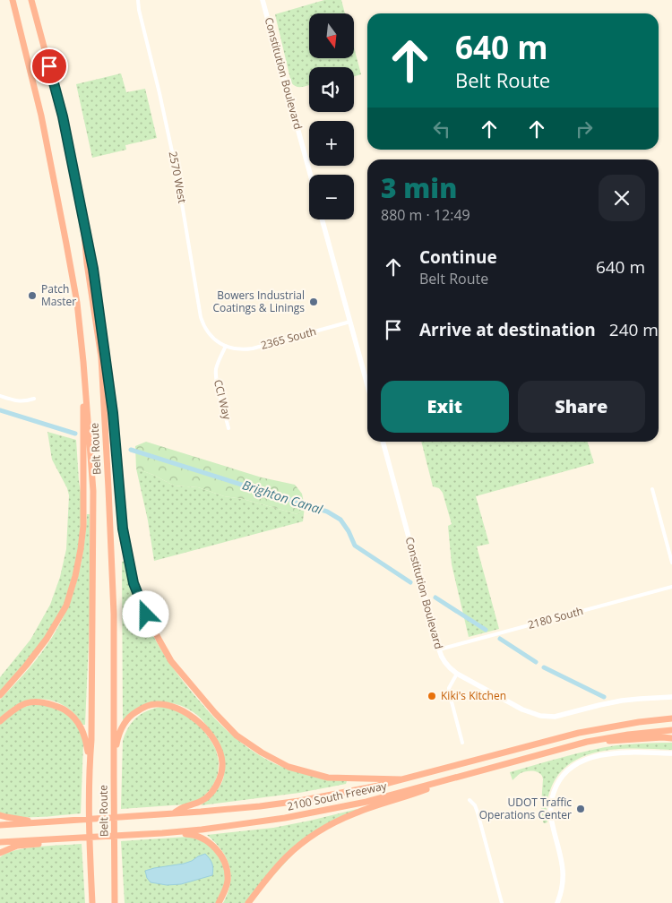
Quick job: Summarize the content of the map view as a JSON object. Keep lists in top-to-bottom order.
{
  "streets": {
    "highway": ["Belt Route", "2100 South Freeway"],
    "street": [
      "Constitution Boulevard",
      "2570 West",
      "2365 South",
      "CCI Way",
      "2180 South"
    ]
  },
  "crossings": [
    ["Constitution Boulevard", "2180 South"],
    ["2570 West", "2365 South"],
    ["2570 West", "CCI Way"],
    ["2365 South", "CCI Way"]
  ],
  "water": ["Brighton Canal"],
  "places": [
    "Patch Master",
    "Bowers Industrial Coatings & Linings",
    "Kiki's Kitchen",
    "UDOT Traffic Operations Center"
  ],
  "north": "bottom",
  "page": {
    "map_buttons": ["+", "−"],
    "turn": ["640 m", "Belt Route"],
    "heading": ["3 min", "880 m · 12:49"],
    "list": [
      {
        "name": "Continue",
        "note": "Belt Route",
        "value": "640 m"
      },
      {
        "name": "Arrive at destination",
        "value": "240 m"
      }
    ],
    "buttons": ["Exit", "Share"]
  }
}
